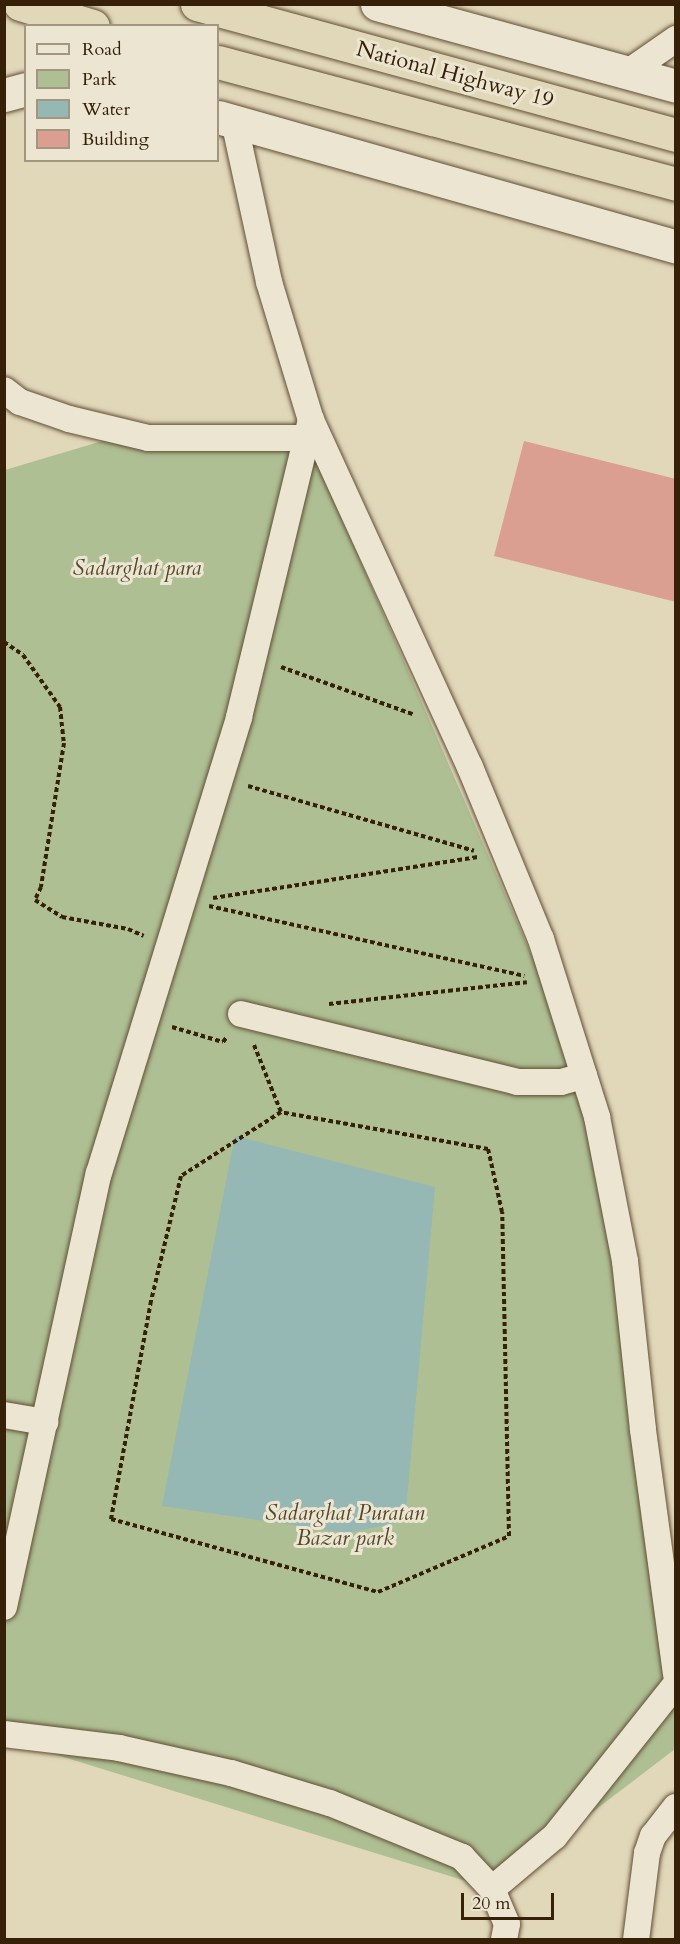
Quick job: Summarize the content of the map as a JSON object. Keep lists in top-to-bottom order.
{
  "streets": {
    "highway": ["National Highway 19"]
  },
  "parks": ["Sadarghat para", "Sadarghat Puratan Bazar park"],
  "legend": [
    "Road",
    "Park",
    "Water",
    "Building"
  ],
  "scale_bar": "20 m"
}
